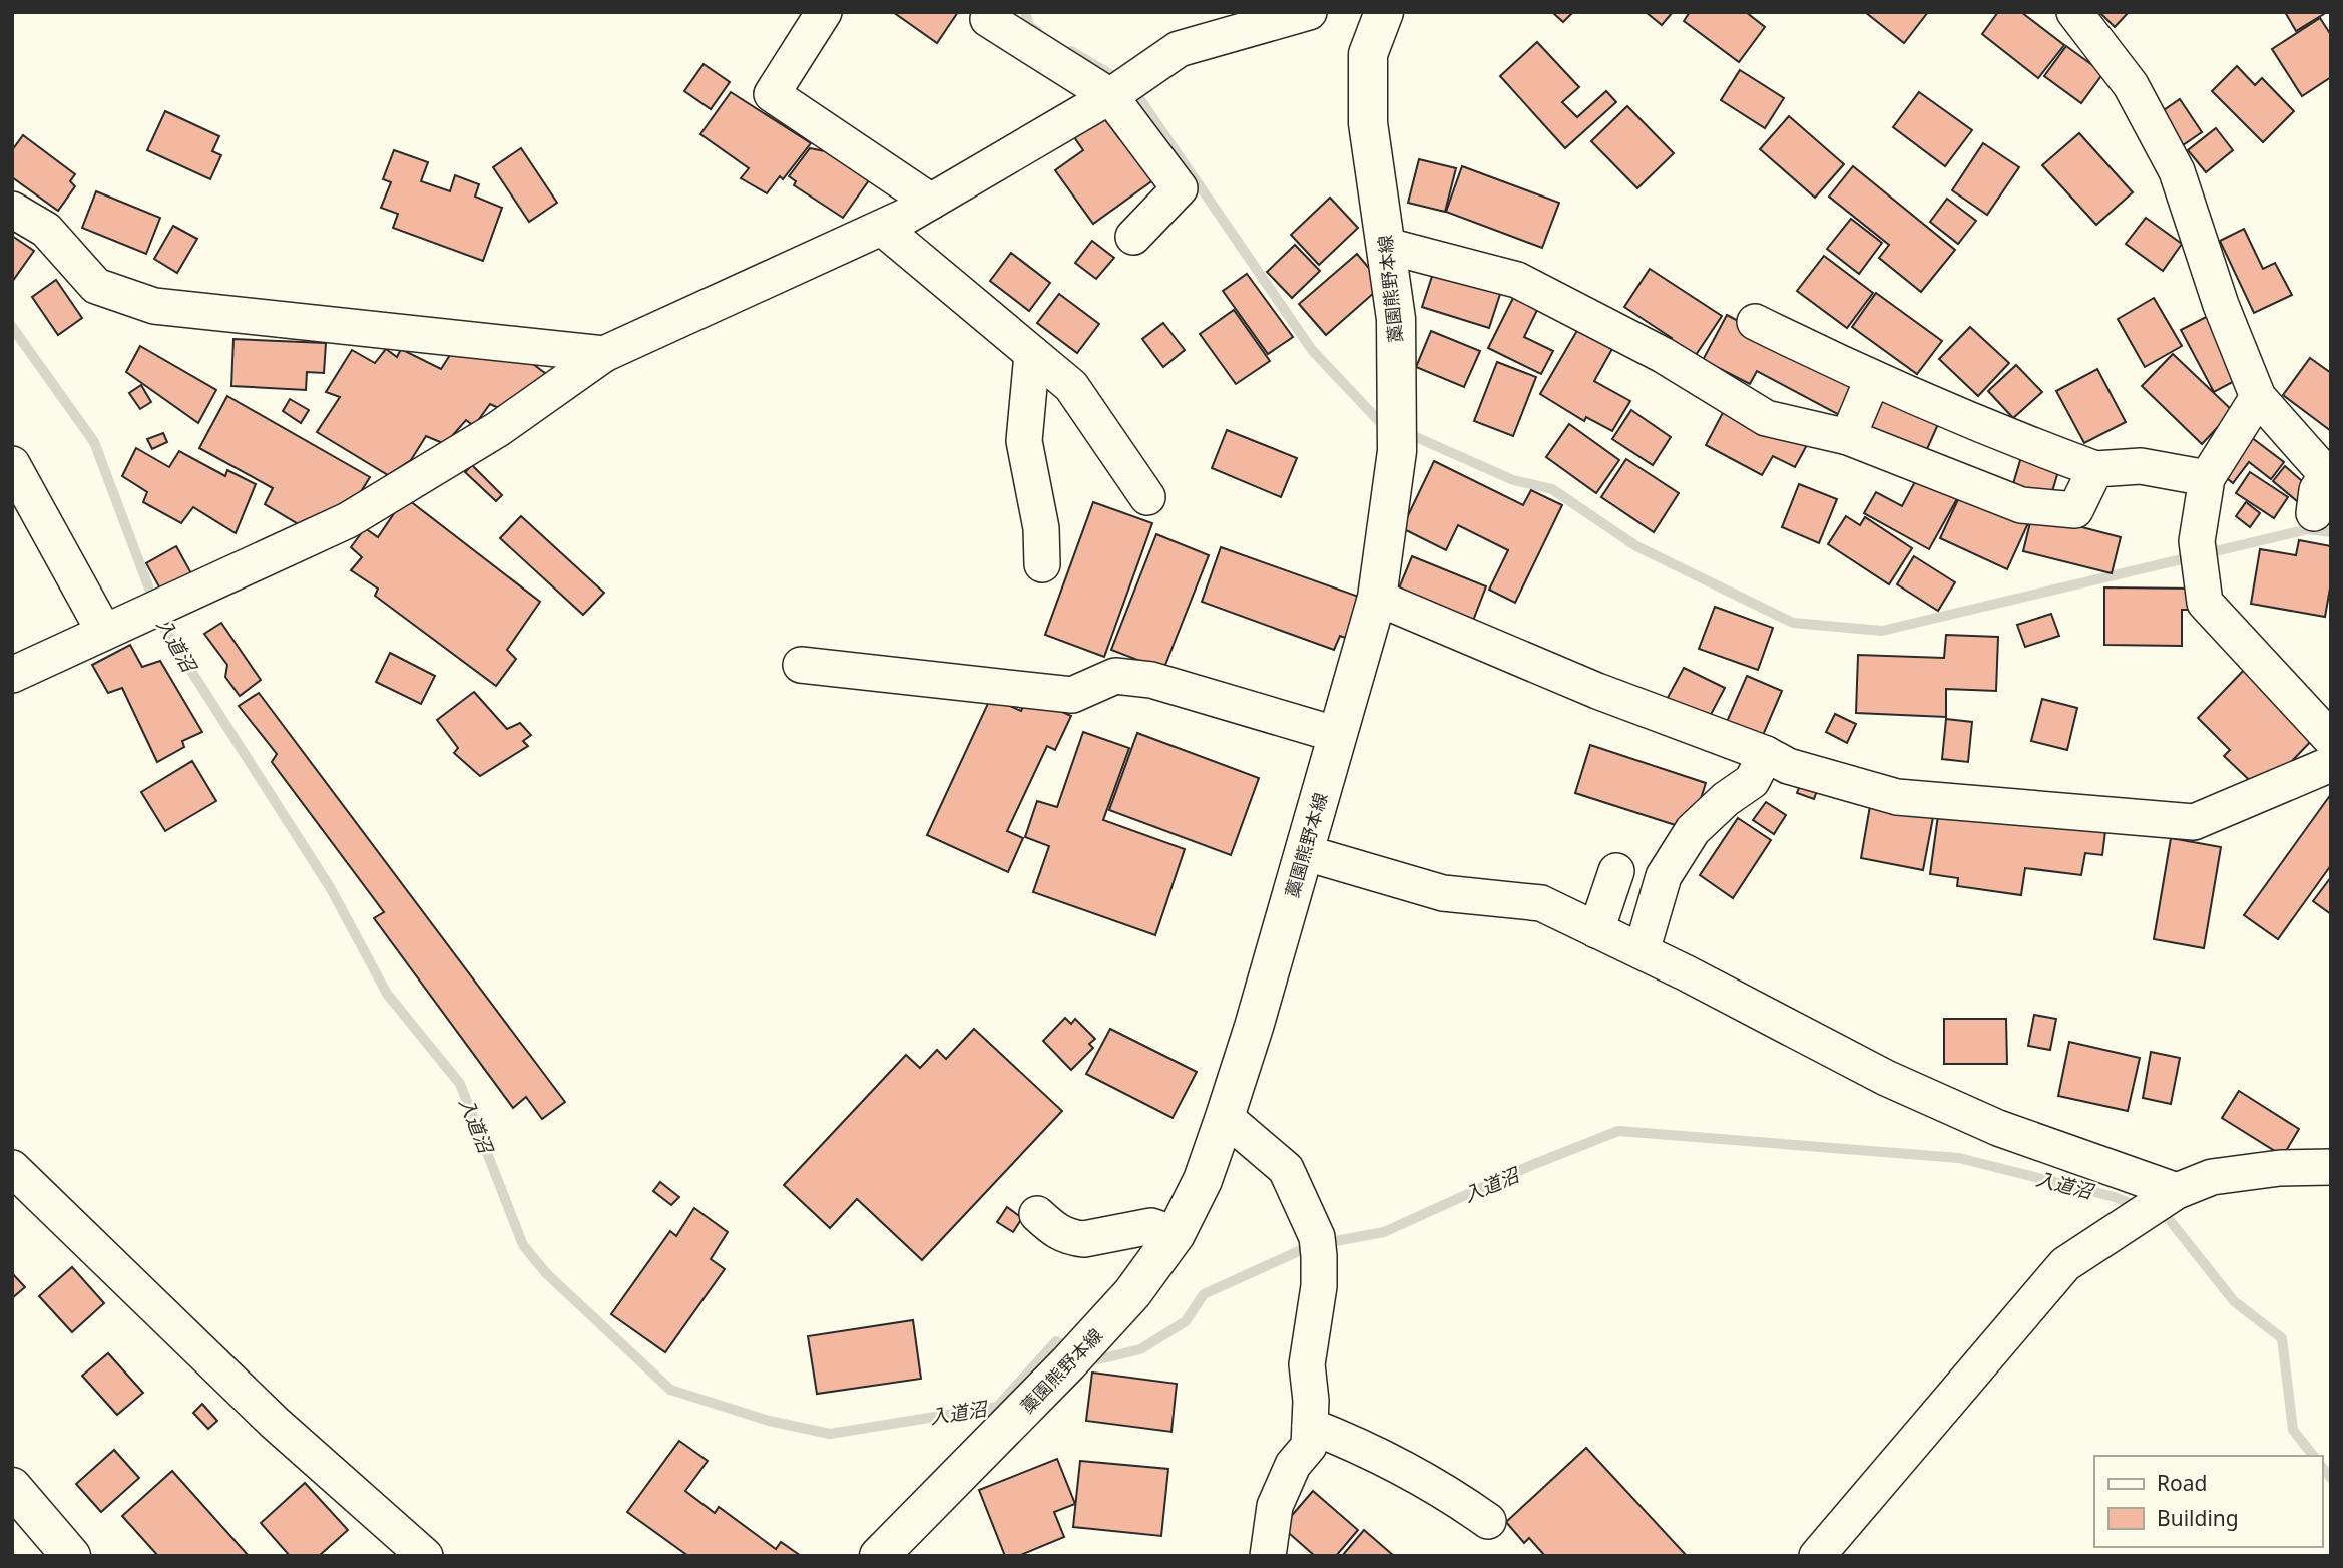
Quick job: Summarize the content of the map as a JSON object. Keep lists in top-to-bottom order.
{
  "streets": {
    "main road": ["藁園熊野本線"]
  },
  "water": ["入道沼"],
  "legend": ["Road", "Building"]
}
